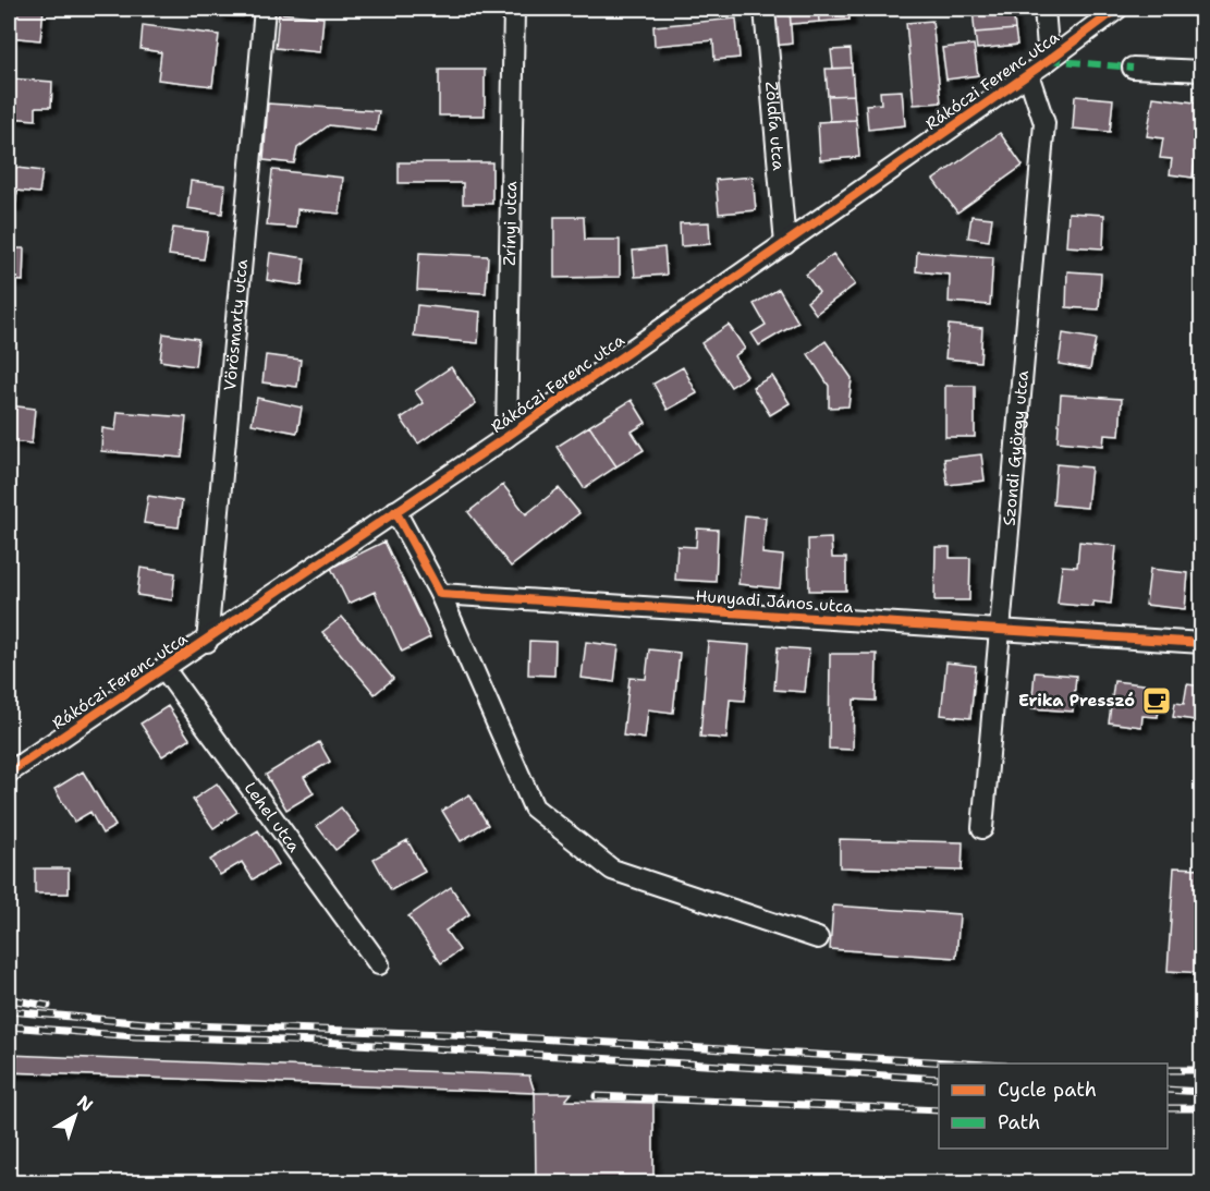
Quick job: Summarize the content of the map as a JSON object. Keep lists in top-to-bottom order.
{
  "streets": {
    "street": [
      "Rákóczi Ferenc utca",
      "Zöldfa utca",
      "Zrínyi utca",
      "Vörösmarty utca",
      "Szondi György utca",
      "Hunyadi János utca",
      "Lehel utca"
    ]
  },
  "crossings": [
    ["Rákóczi Ferenc utca", "Zöldfa utca"],
    ["Rákóczi Ferenc utca", "Zrínyi utca"],
    ["Rákóczi Ferenc utca", "Vörösmarty utca"],
    ["Rákóczi Ferenc utca", "Szondi György utca"],
    ["Rákóczi Ferenc utca", "Lehel utca"],
    ["Szondi György utca", "Hunyadi János utca"]
  ],
  "places": {
    "cafe": ["Erika Presszó"]
  },
  "legend": ["Cycle path", "Path"],
  "north": "top right"
}
